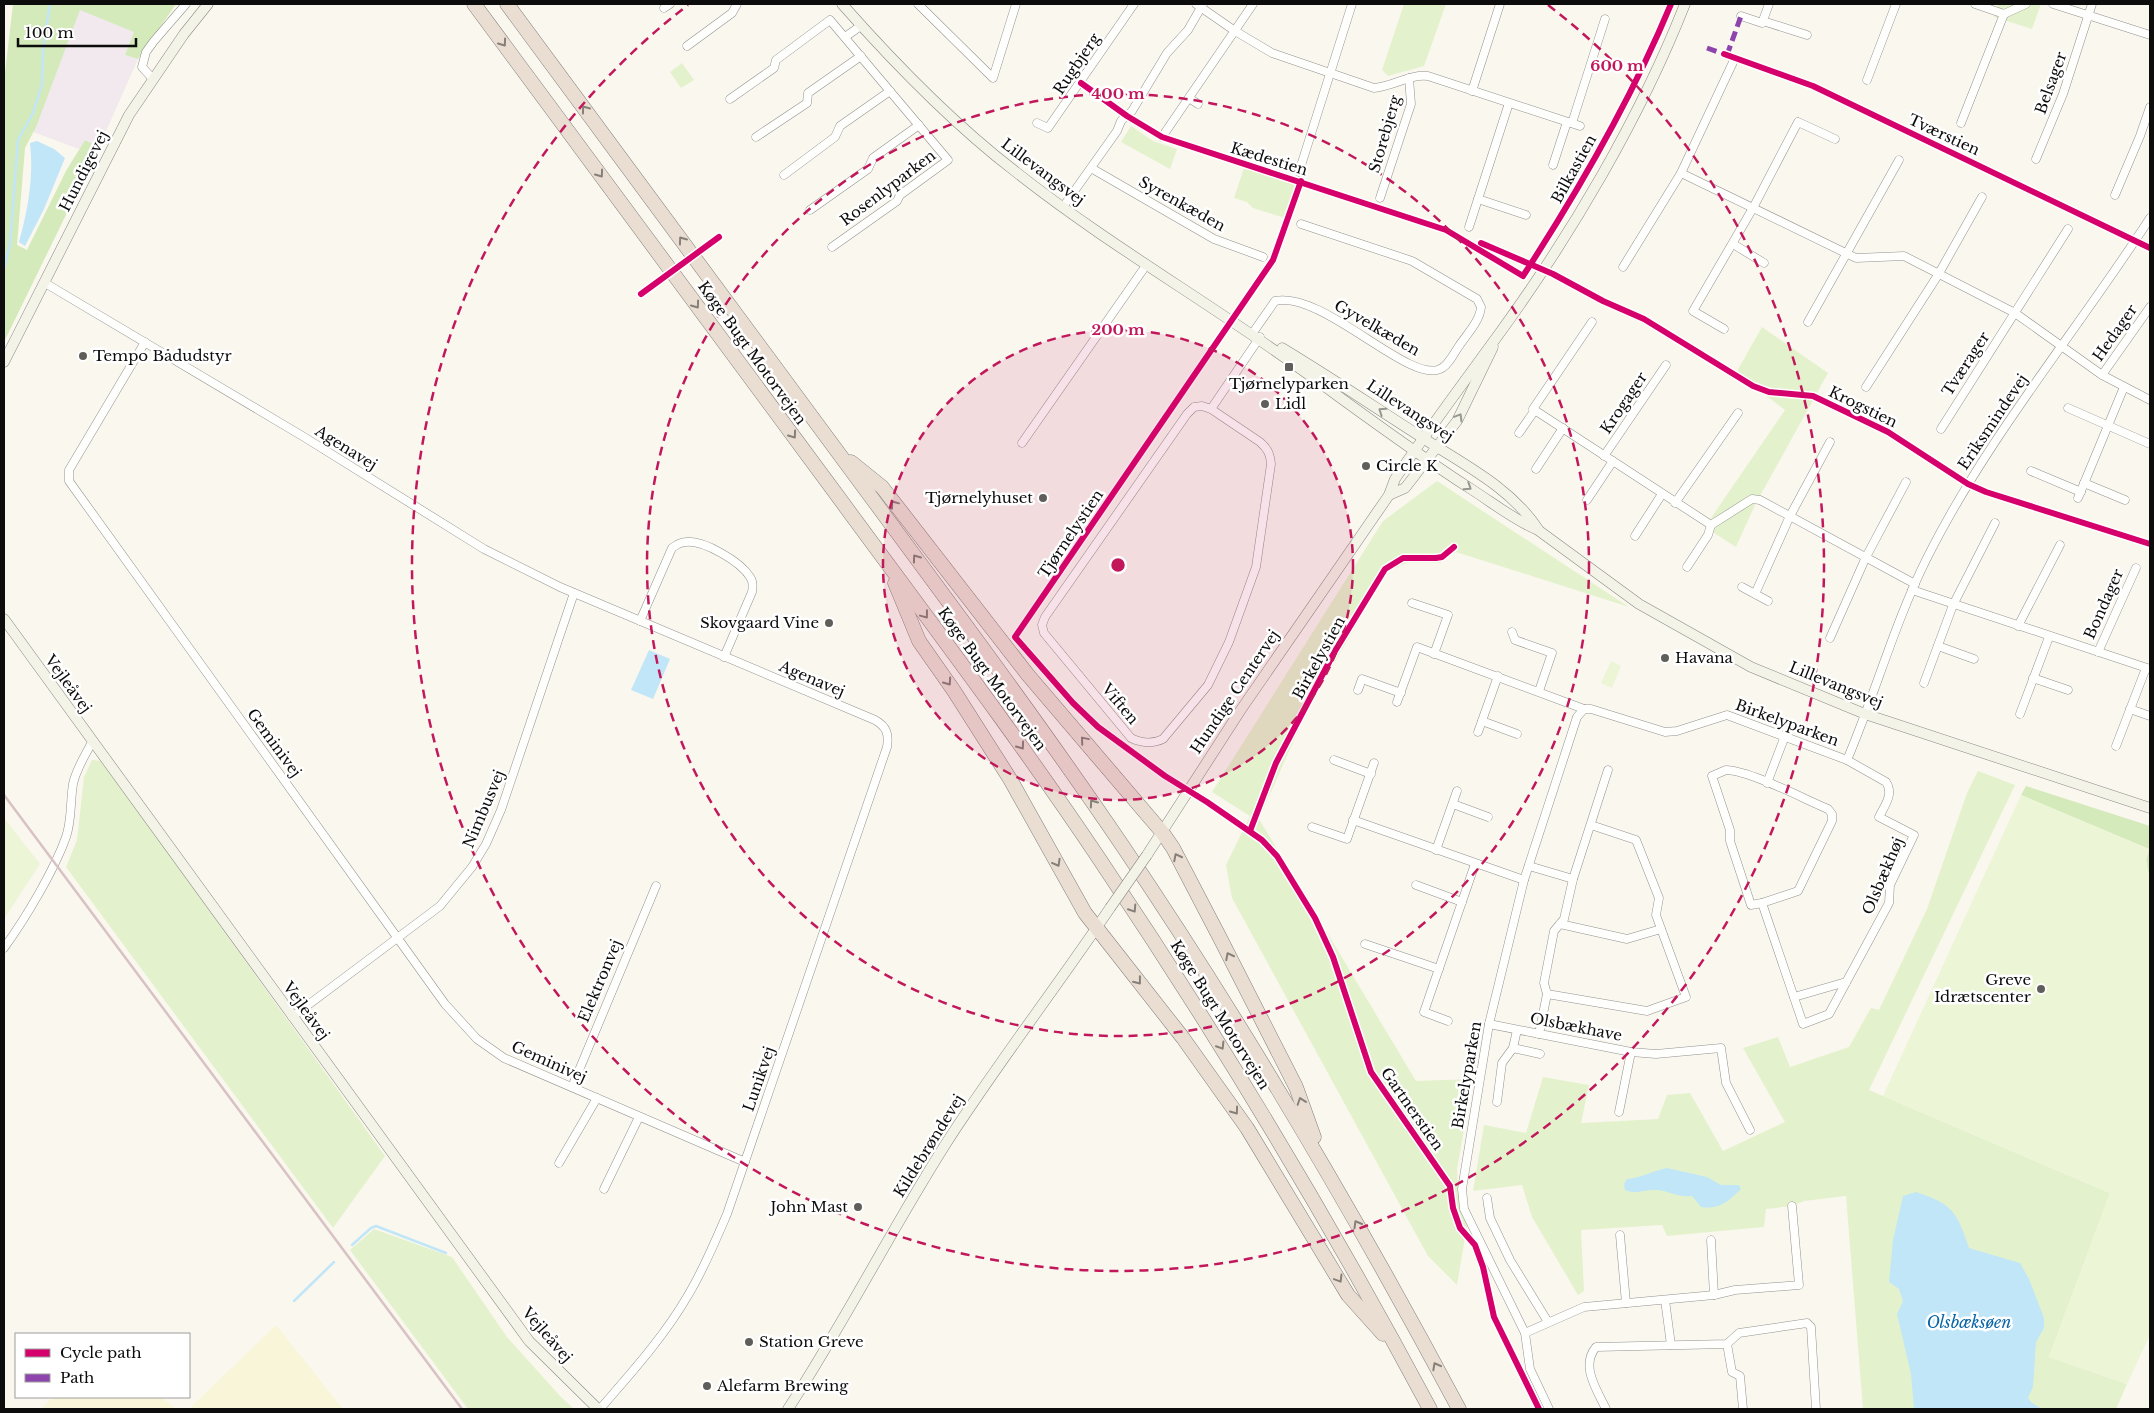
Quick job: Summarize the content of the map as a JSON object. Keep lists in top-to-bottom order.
{
  "streets": {
    "highway": ["Køge Bugt Motorvejen"],
    "street": [
      "Rugbjerg",
      "Belsager",
      "Storebjerg",
      "Hundigevej",
      "Lillevangsvej",
      "Rosenlyparken",
      "Syrenkæden",
      "Gyvelkæden",
      "Hedager",
      "Tværager",
      "Krogager",
      "Eriksmindevej",
      "Agenavej",
      "Bondager",
      "Vejleåvej",
      "Hundige Centervej",
      "Viften",
      "Birkelyparken",
      "Geminivej",
      "Nimbusvej",
      "Olsbækhøj",
      "Elektronvej",
      "Olsbækhave",
      "Lunikvej",
      "Kildebrøndevej"
    ],
    "cycle path": [
      "Tværstien",
      "Kædestien",
      "Krogstien",
      "Birkelystien"
    ]
  },
  "crossings": [
    ["Hundigevej", "Agenavej"],
    ["Lillevangsvej", "Gyvelkæden"],
    ["Lillevangsvej", "Eriksmindevej"],
    ["Lillevangsvej", "Hundige Centervej"],
    ["Lillevangsvej", "Birkelyparken"],
    ["Hedager", "Eriksmindevej"],
    ["Eriksmindevej", "Bondager"],
    ["Eriksmindevej", "Birkelyparken"],
    ["Agenavej", "Geminivej"],
    ["Agenavej", "Nimbusvej"],
    ["Agenavej", "Lunikvej"],
    ["Vejleåvej", "Nimbusvej"],
    ["Vejleåvej", "Lunikvej"],
    ["Hundige Centervej", "Kildebrøndevej"],
    ["Birkelyparken", "Olsbækhøj"],
    ["Birkelyparken", "Olsbækhave"],
    ["Geminivej", "Nimbusvej"],
    ["Geminivej", "Elektronvej"],
    ["Geminivej", "Lunikvej"]
  ],
  "water": ["Olsbæksøen"],
  "places": {
    "other": [
      "Tempo Bådudstyr",
      "Lidl",
      "Circle K",
      "Tjørnelyhuset",
      "Skovgaard Vine",
      "Havana",
      "Greve Idrætscenter",
      "John Mast",
      "Station Greve",
      "Alefarm Brewing"
    ],
    "transit": ["Tjørnelyparken"]
  },
  "legend": ["Cycle path", "Path"],
  "scale_bar": "100 m",
  "rings": ["600 m", "400 m", "200 m"]
}
